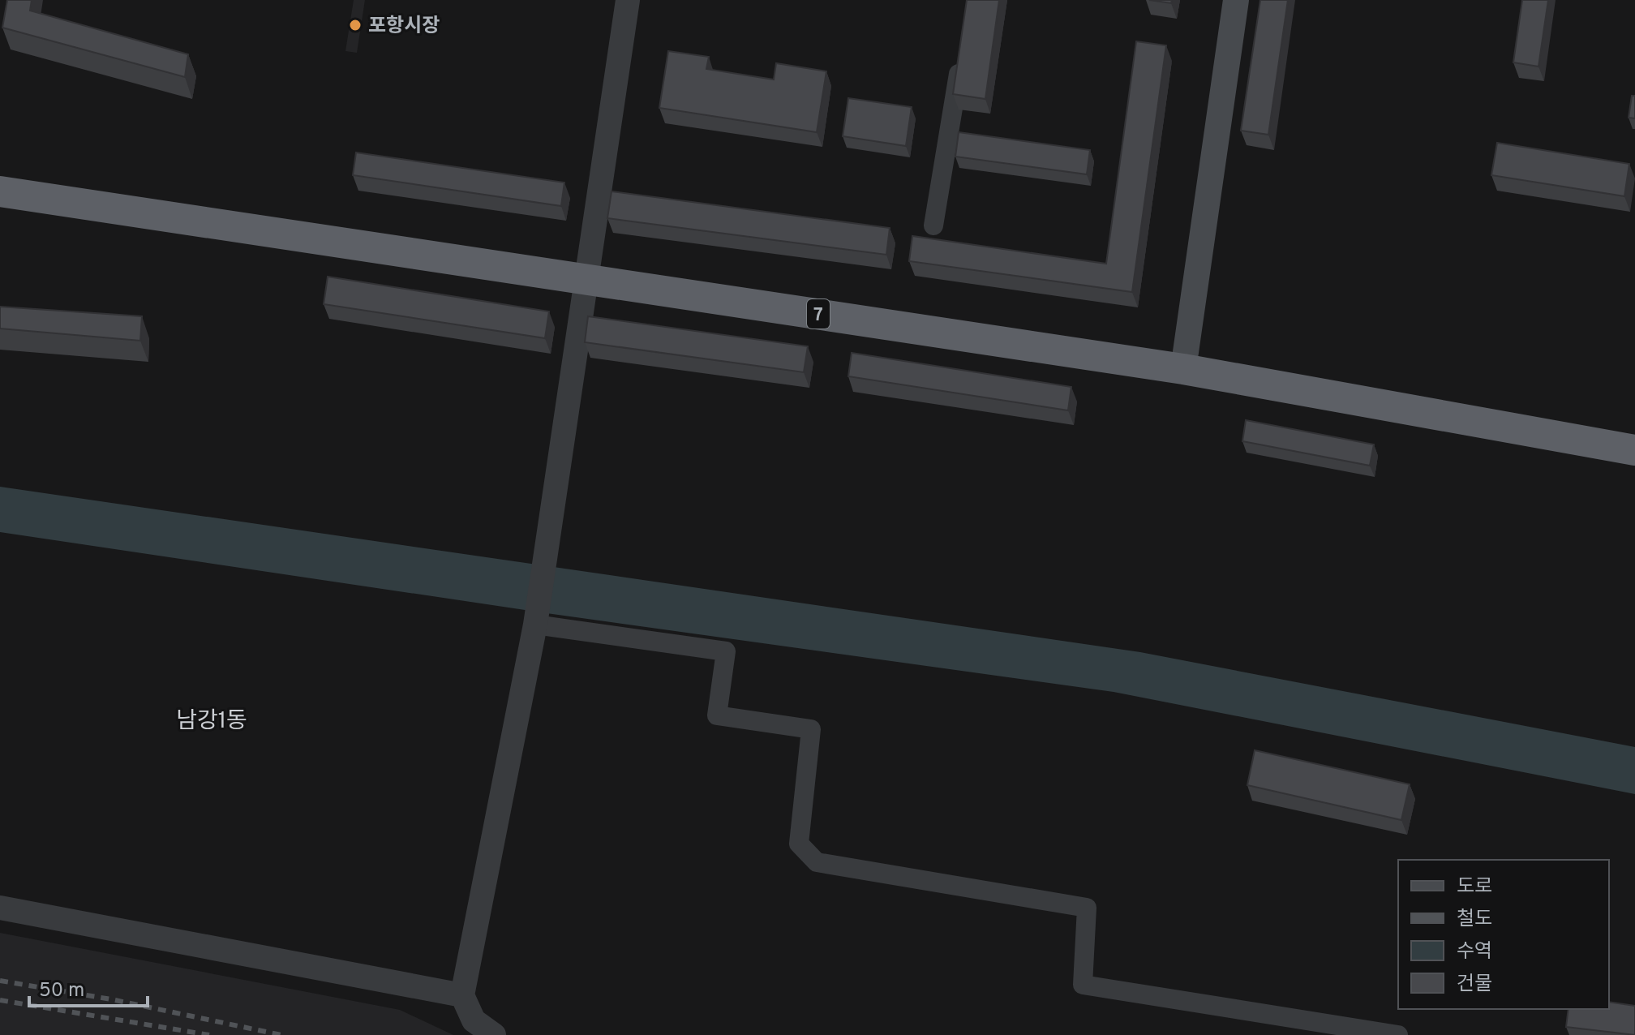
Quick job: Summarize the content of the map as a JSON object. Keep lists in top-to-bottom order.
{
  "streets": {
    "highway": ["7"]
  },
  "districts": ["남강1동"],
  "places": ["포항시장"],
  "legend": [
    "도로",
    "철도",
    "수역",
    "건물"
  ],
  "scale_bar": "50 m"
}
